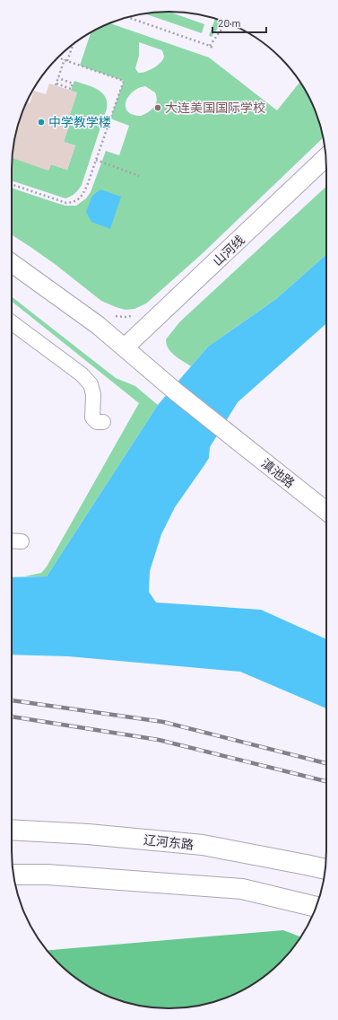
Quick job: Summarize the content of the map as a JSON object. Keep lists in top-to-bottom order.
{
  "streets": {
    "main road": ["辽河东路"],
    "street": ["山河线", "滇池路"]
  },
  "crossings": [
    ["山河线", "滇池路"]
  ],
  "places": ["大连美国国际学校", "中学教学楼"],
  "scale_bar": "20 m"
}
